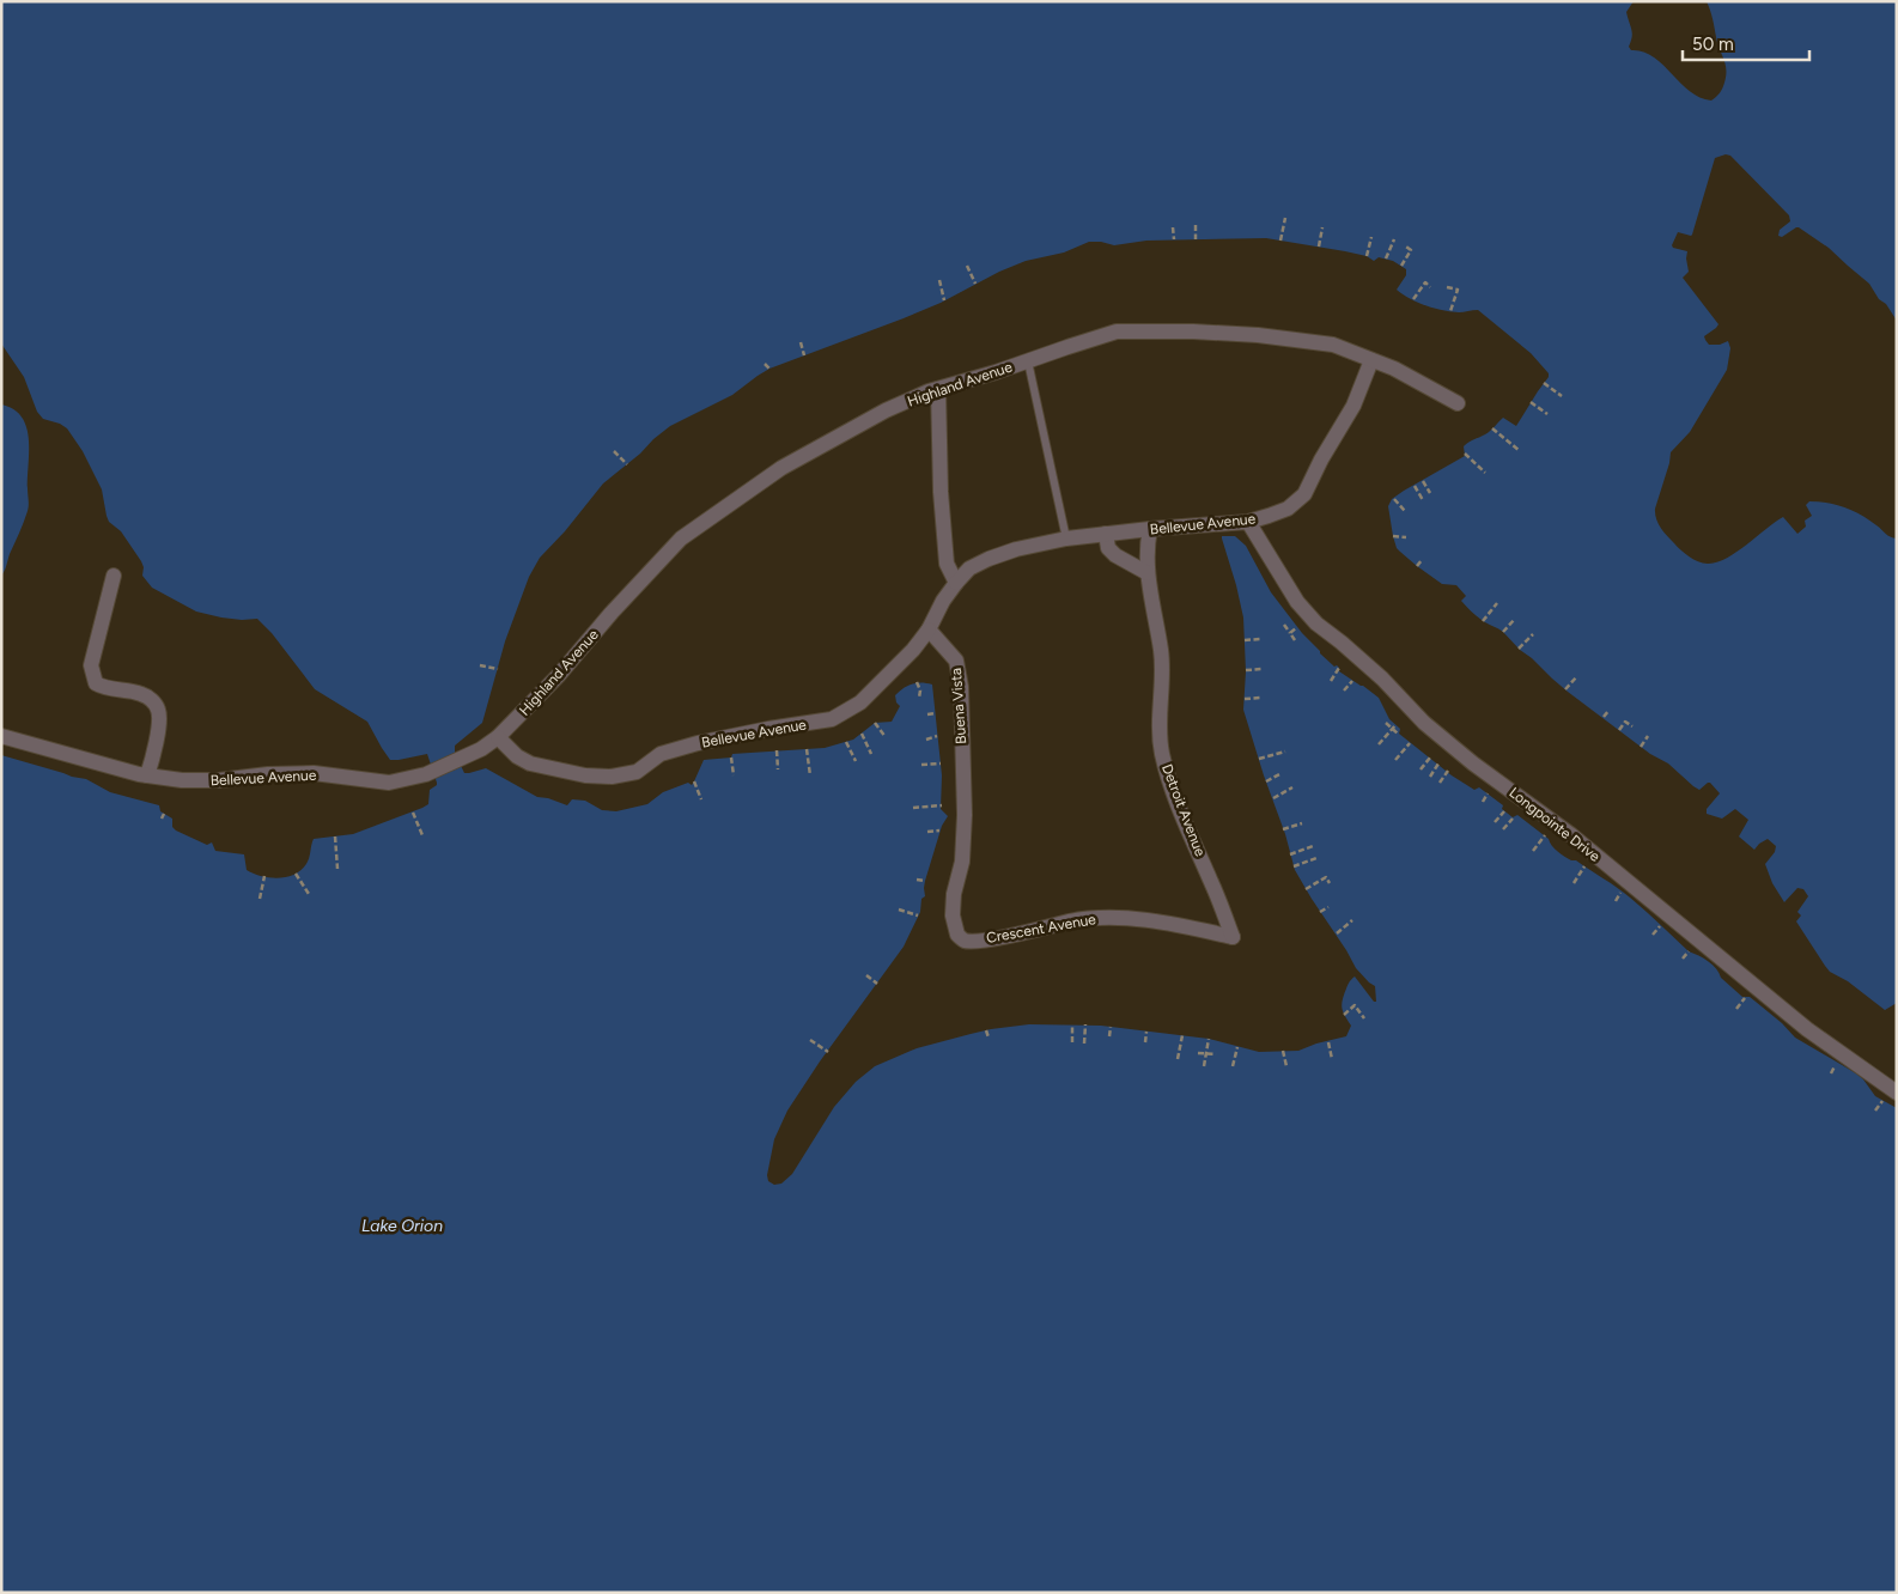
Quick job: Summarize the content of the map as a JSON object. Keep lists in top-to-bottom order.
{
  "streets": {
    "street": [
      "Highland Avenue",
      "Bellevue Avenue",
      "Buena Vista",
      "Detroit Avenue",
      "Longpointe Drive",
      "Crescent Avenue"
    ]
  },
  "crossings": [
    ["Highland Avenue", "Bellevue Avenue"],
    ["Bellevue Avenue", "Buena Vista"],
    ["Bellevue Avenue", "Detroit Avenue"],
    ["Bellevue Avenue", "Longpointe Drive"],
    ["Buena Vista", "Crescent Avenue"],
    ["Detroit Avenue", "Crescent Avenue"]
  ],
  "water": ["Lake Orion"],
  "scale_bar": "50 m"
}
